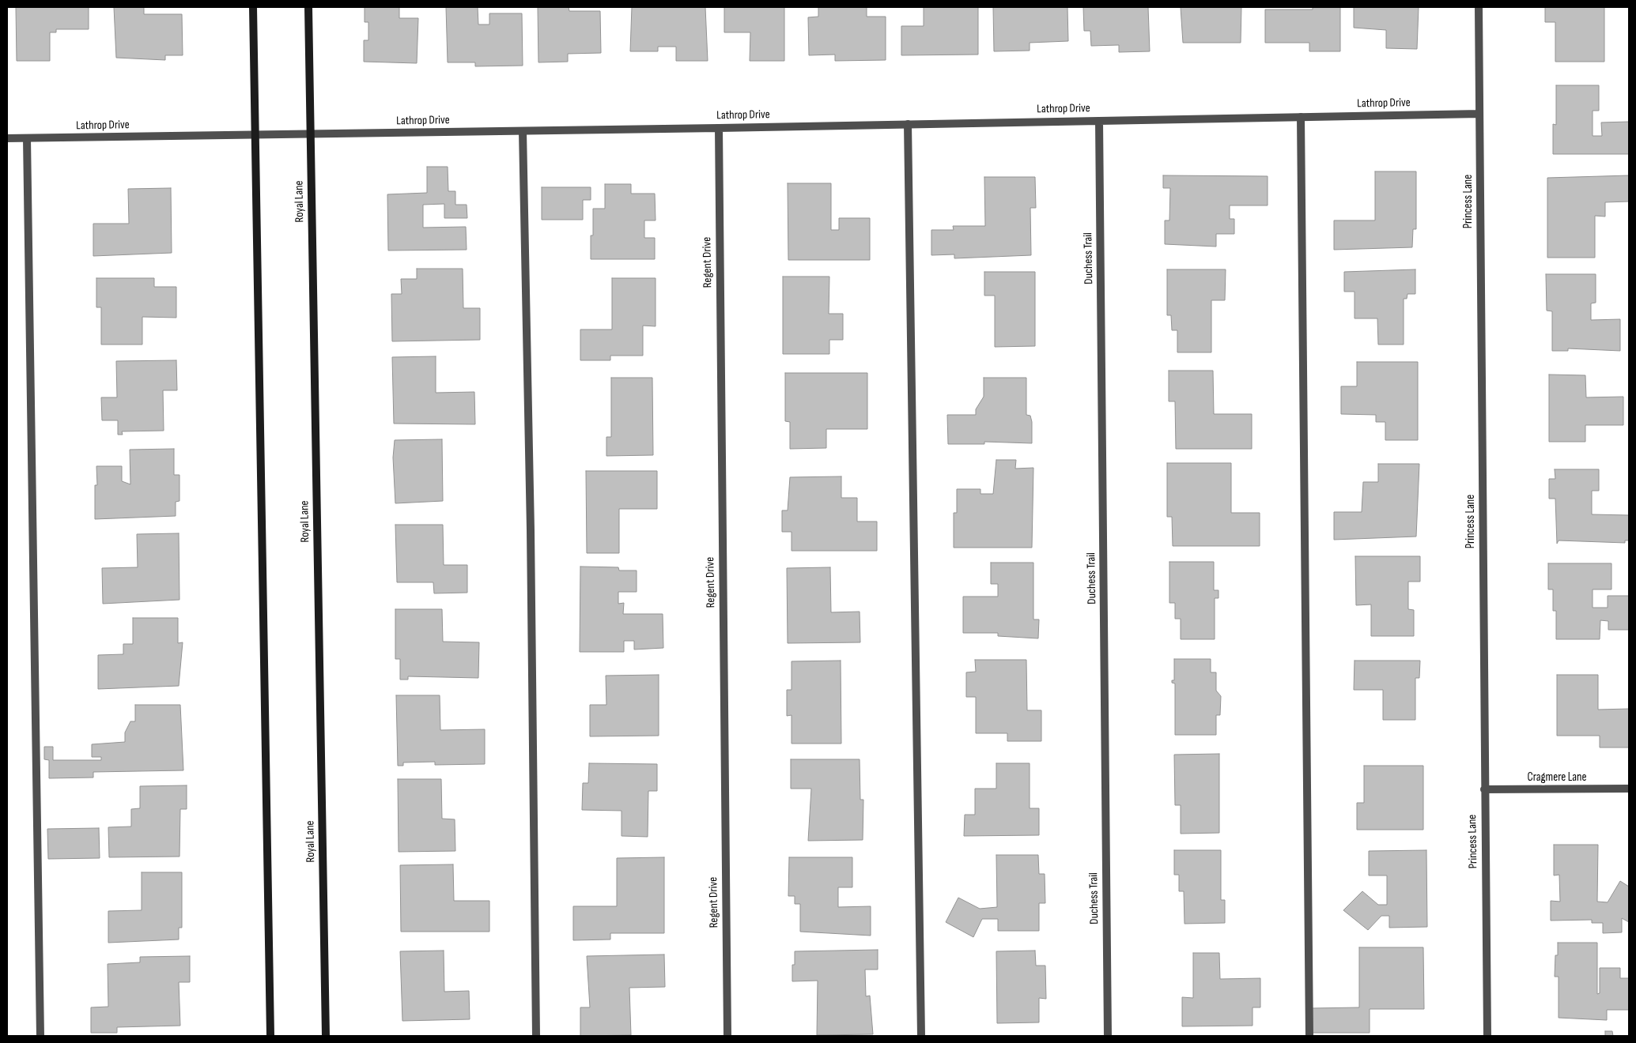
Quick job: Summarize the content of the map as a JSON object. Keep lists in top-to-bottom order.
{
  "streets": {
    "main road": ["Royal Lane"],
    "street": [
      "Lathrop Drive",
      "Princess Lane",
      "Duchess Trail",
      "Regent Drive",
      "Cragmere Lane"
    ]
  },
  "crossings": [
    ["Lathrop Drive", "Royal Lane"],
    ["Lathrop Drive", "Princess Lane"],
    ["Lathrop Drive", "Duchess Trail"],
    ["Lathrop Drive", "Regent Drive"],
    ["Princess Lane", "Cragmere Lane"]
  ]
}
